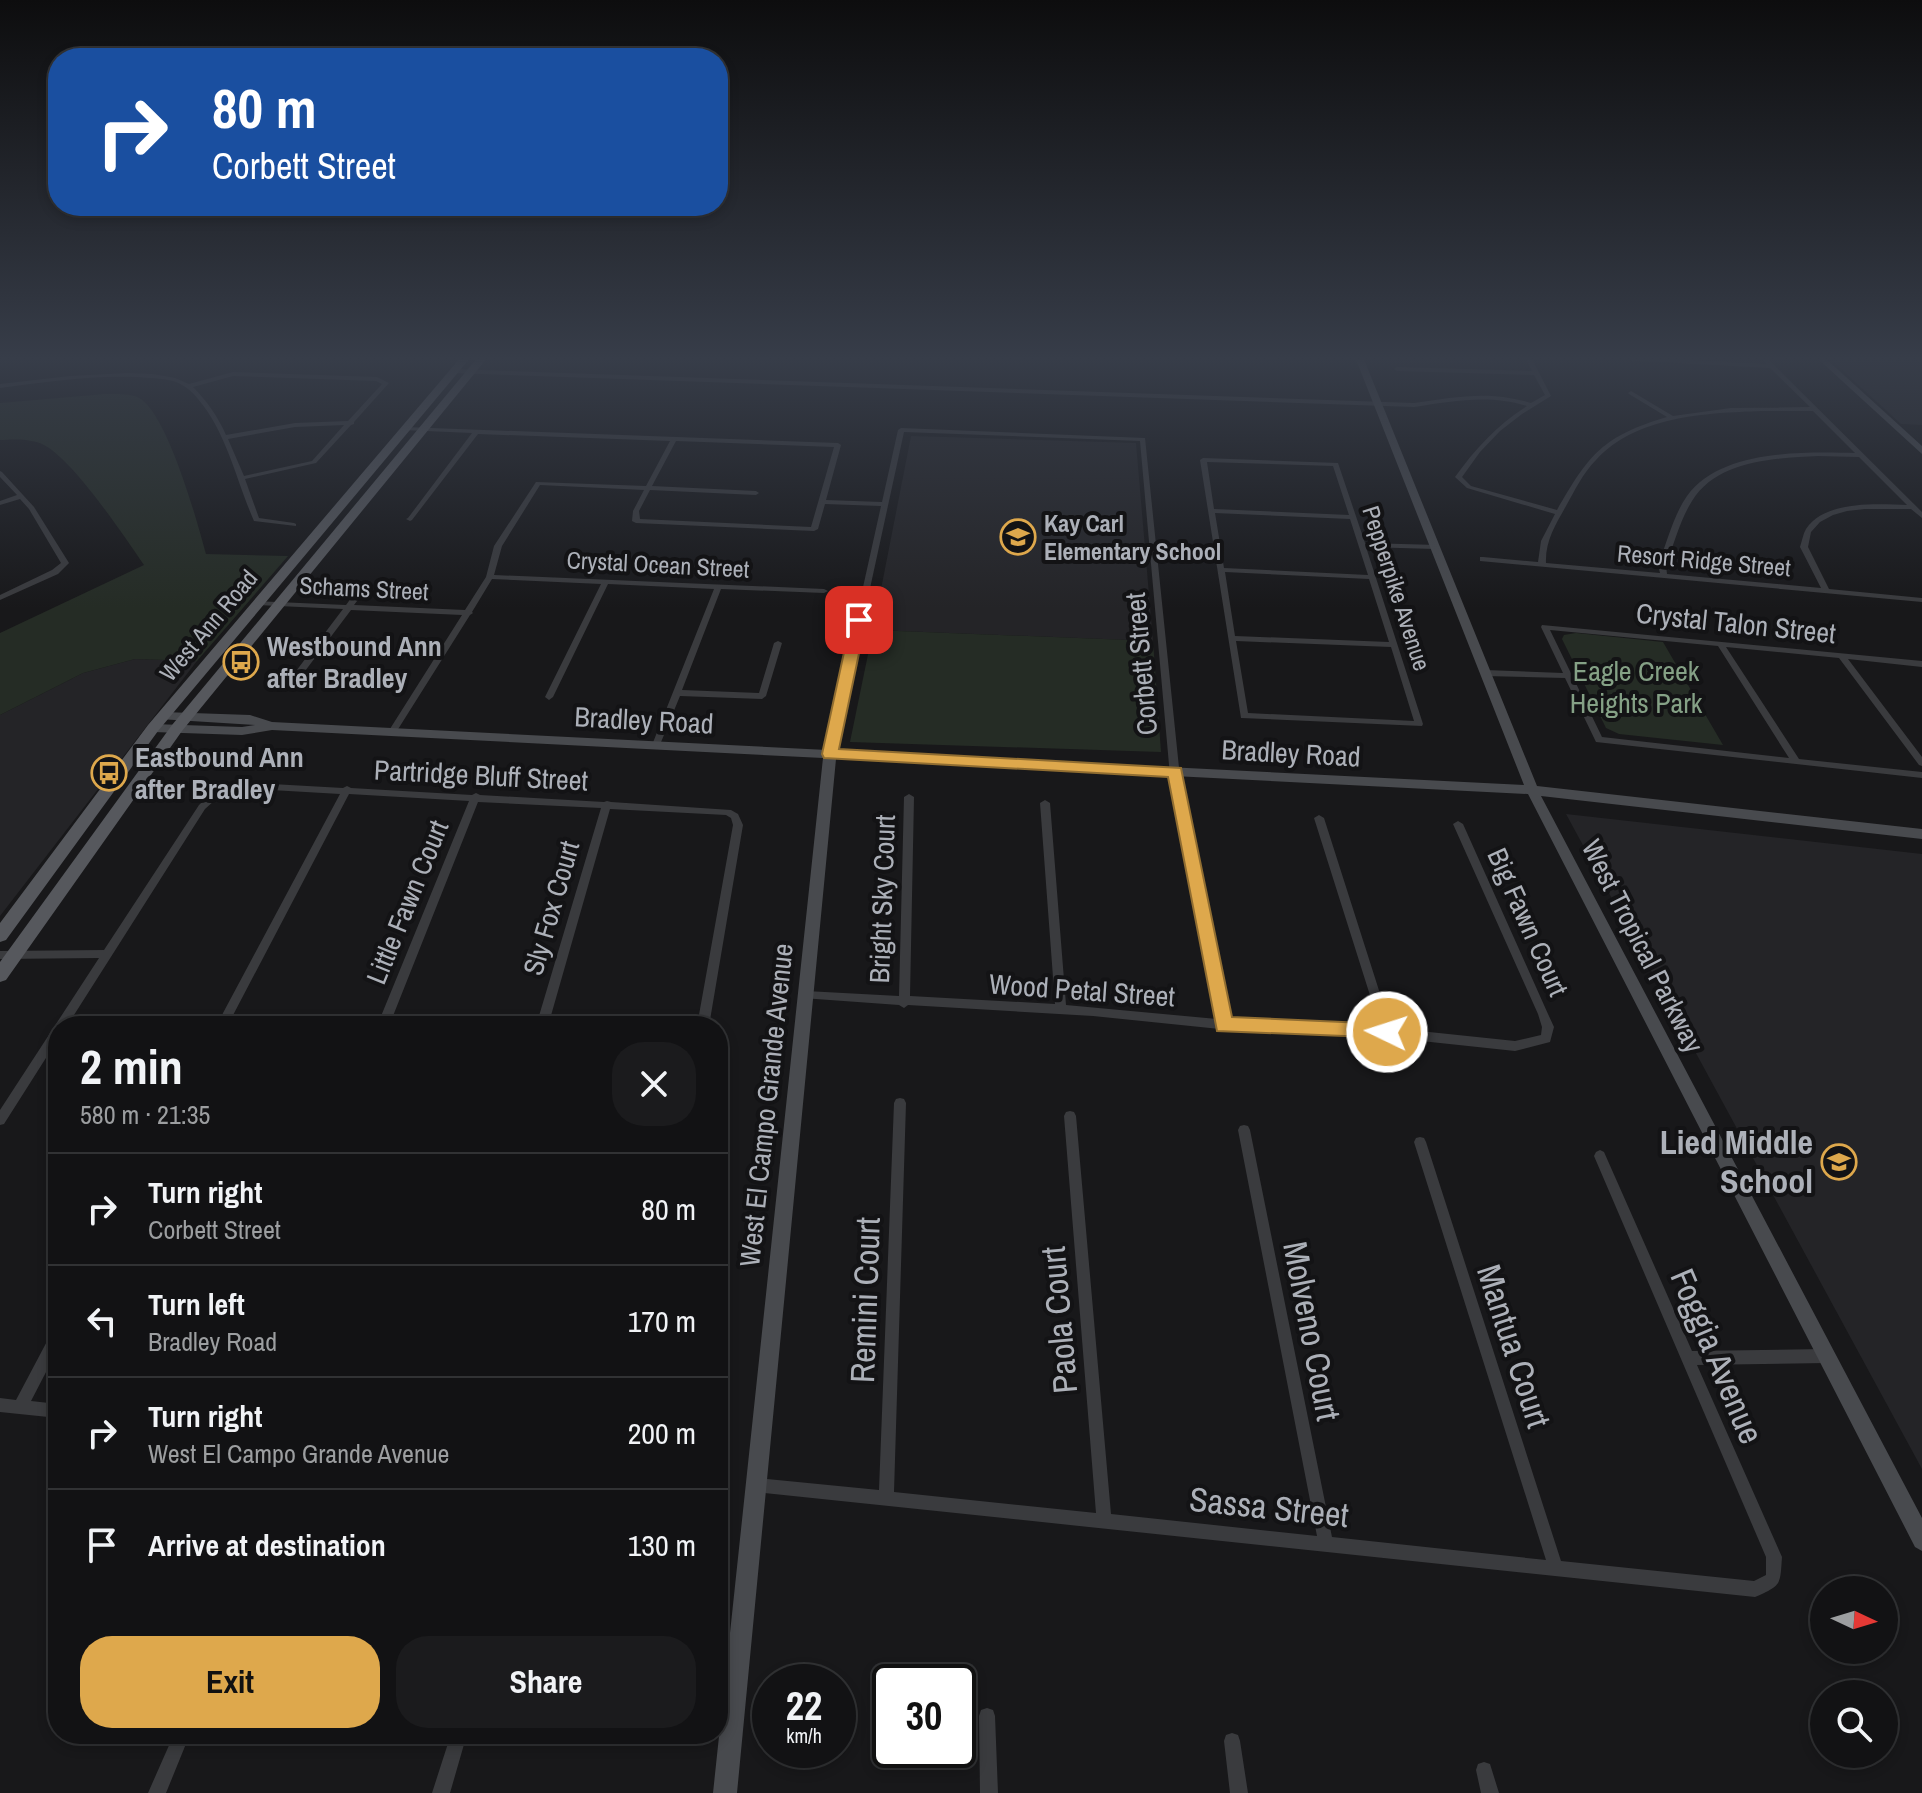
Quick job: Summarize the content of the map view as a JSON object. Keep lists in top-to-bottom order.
{
  "streets": {
    "main road": ["West Ann Road"],
    "street": [
      "Resort Ridge Street",
      "Crystal Ocean Street",
      "Schams Street",
      "Pepperpike Avenue",
      "Crystal Talon Street",
      "Corbett Street",
      "Bradley Road",
      "Partridge Bluff Street",
      "Bright Sky Court",
      "Little Fawn Court",
      "Sly Fox Court",
      "Big Fawn Court",
      "West Tropical Parkway",
      "Wood Petal Street",
      "West El Campo Grande Avenue",
      "Remini Court",
      "Paola Court",
      "Molveno Court",
      "Mantua Court",
      "Foggia Avenue",
      "Sassa Street"
    ]
  },
  "crossings": [
    ["Schams Street", "West Ann Road"],
    ["West Ann Road", "Bradley Road"],
    ["Corbett Street", "Bradley Road"],
    ["Corbett Street", "Wood Petal Street"],
    ["Bradley Road", "West Tropical Parkway"],
    ["Bradley Road", "West El Campo Grande Avenue"],
    ["Partridge Bluff Street", "Little Fawn Court"],
    ["Partridge Bluff Street", "Sly Fox Court"],
    ["Bright Sky Court", "Wood Petal Street"],
    ["Big Fawn Court", "Wood Petal Street"],
    ["Wood Petal Street", "West El Campo Grande Avenue"],
    ["West El Campo Grande Avenue", "Sassa Street"],
    ["Remini Court", "Sassa Street"],
    ["Paola Court", "Sassa Street"],
    ["Molveno Court", "Sassa Street"],
    ["Mantua Court", "Sassa Street"],
    ["Foggia Avenue", "Sassa Street"]
  ],
  "parks": ["Eagle Creek Heights Park"],
  "places": {
    "school or university": ["Kay Carl Elementary School", "Lied Middle School"],
    "bus stop": ["Westbound Ann after Bradley", "Eastbound Ann after Bradley"]
  },
  "north": "right",
  "page": {
    "turn": ["80 m", "Corbett Street"],
    "heading": ["2 min", "580 m · 21:35"],
    "list": [
      {
        "name": "Turn right",
        "note": "Corbett Street",
        "value": "80 m"
      },
      {
        "name": "Turn left",
        "note": "Bradley Road",
        "value": "170 m"
      },
      {
        "name": "Turn right",
        "note": "West El Campo Grande Avenue",
        "value": "200 m"
      },
      {
        "name": "Arrive at destination",
        "value": "130 m"
      }
    ],
    "buttons": ["Exit", "Share"],
    "speed": "22 km/h",
    "limit": "30"
  }
}
